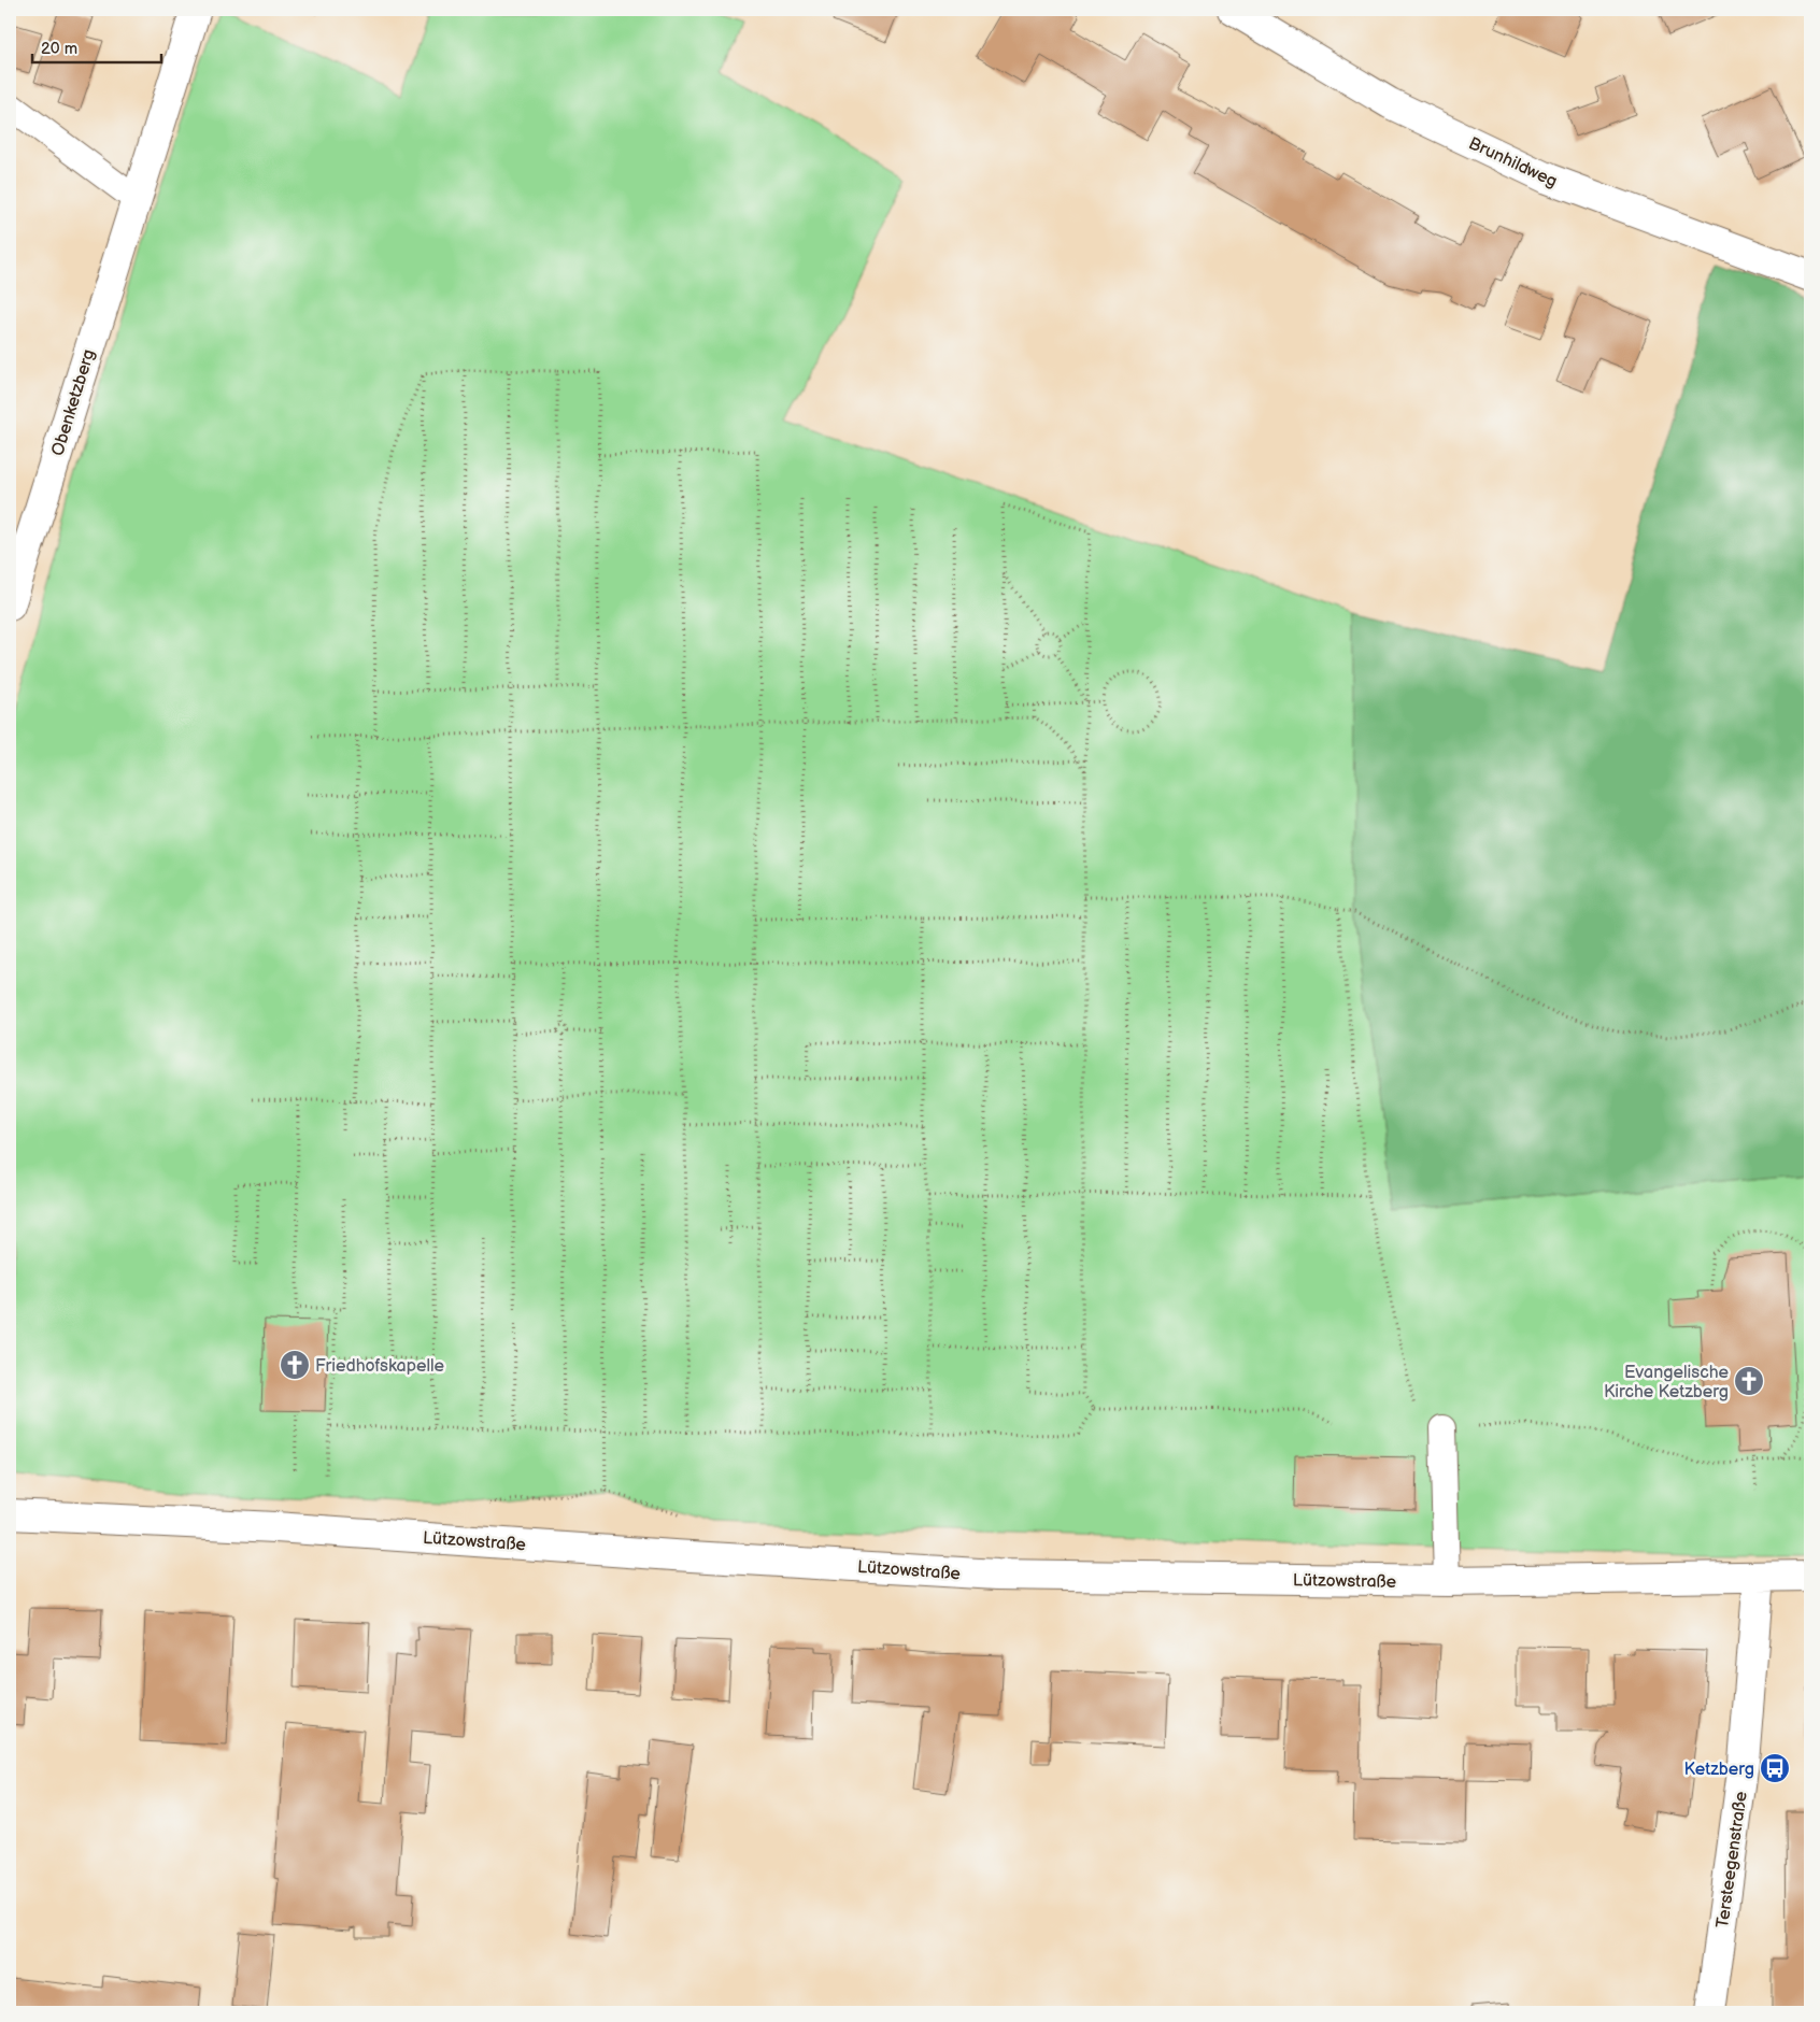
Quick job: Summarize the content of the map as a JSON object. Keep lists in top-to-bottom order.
{
  "streets": {
    "street": [
      "Brunhildweg",
      "Obenketzberg",
      "Lützowstraße",
      "Tersteegenstraße"
    ]
  },
  "crossings": [
    ["Lützowstraße", "Tersteegenstraße"]
  ],
  "places": {
    "church": ["Friedhofskapelle", "Evangelische Kirche Ketzberg"],
    "bus stop": ["Ketzberg"]
  },
  "scale_bar": "20 m"
}
